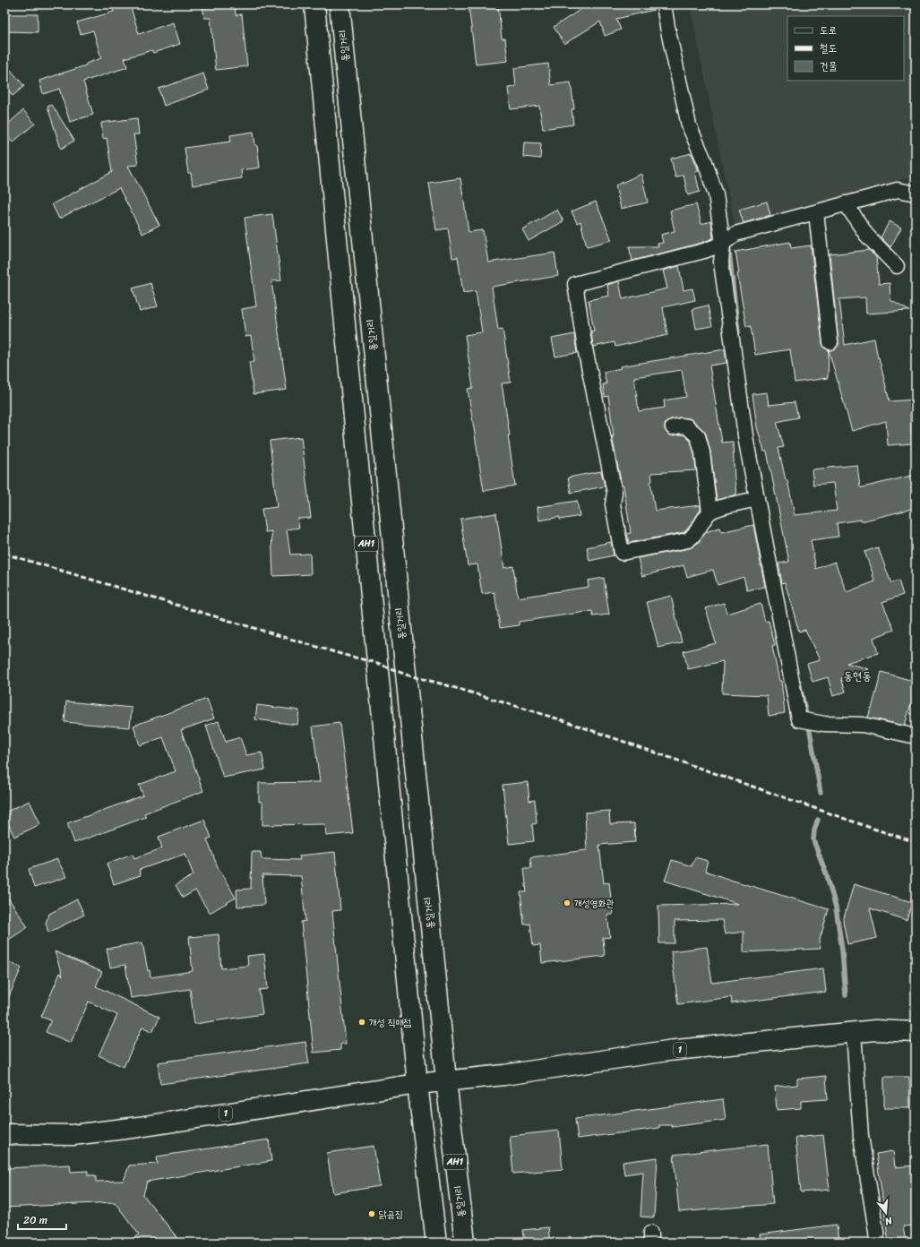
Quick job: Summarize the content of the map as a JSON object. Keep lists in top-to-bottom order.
{
  "streets": {
    "main road": ["통일거리", "AH1", "1"]
  },
  "crossings": [
    ["통일거리", "1"],
    ["AH1", "1"]
  ],
  "districts": ["동현동"],
  "places": ["개성영화관", "개성 직매점", "닭곰집"],
  "legend": ["도로", "철도", "건물"],
  "scale_bar": "20 m",
  "north": "bottom"
}
